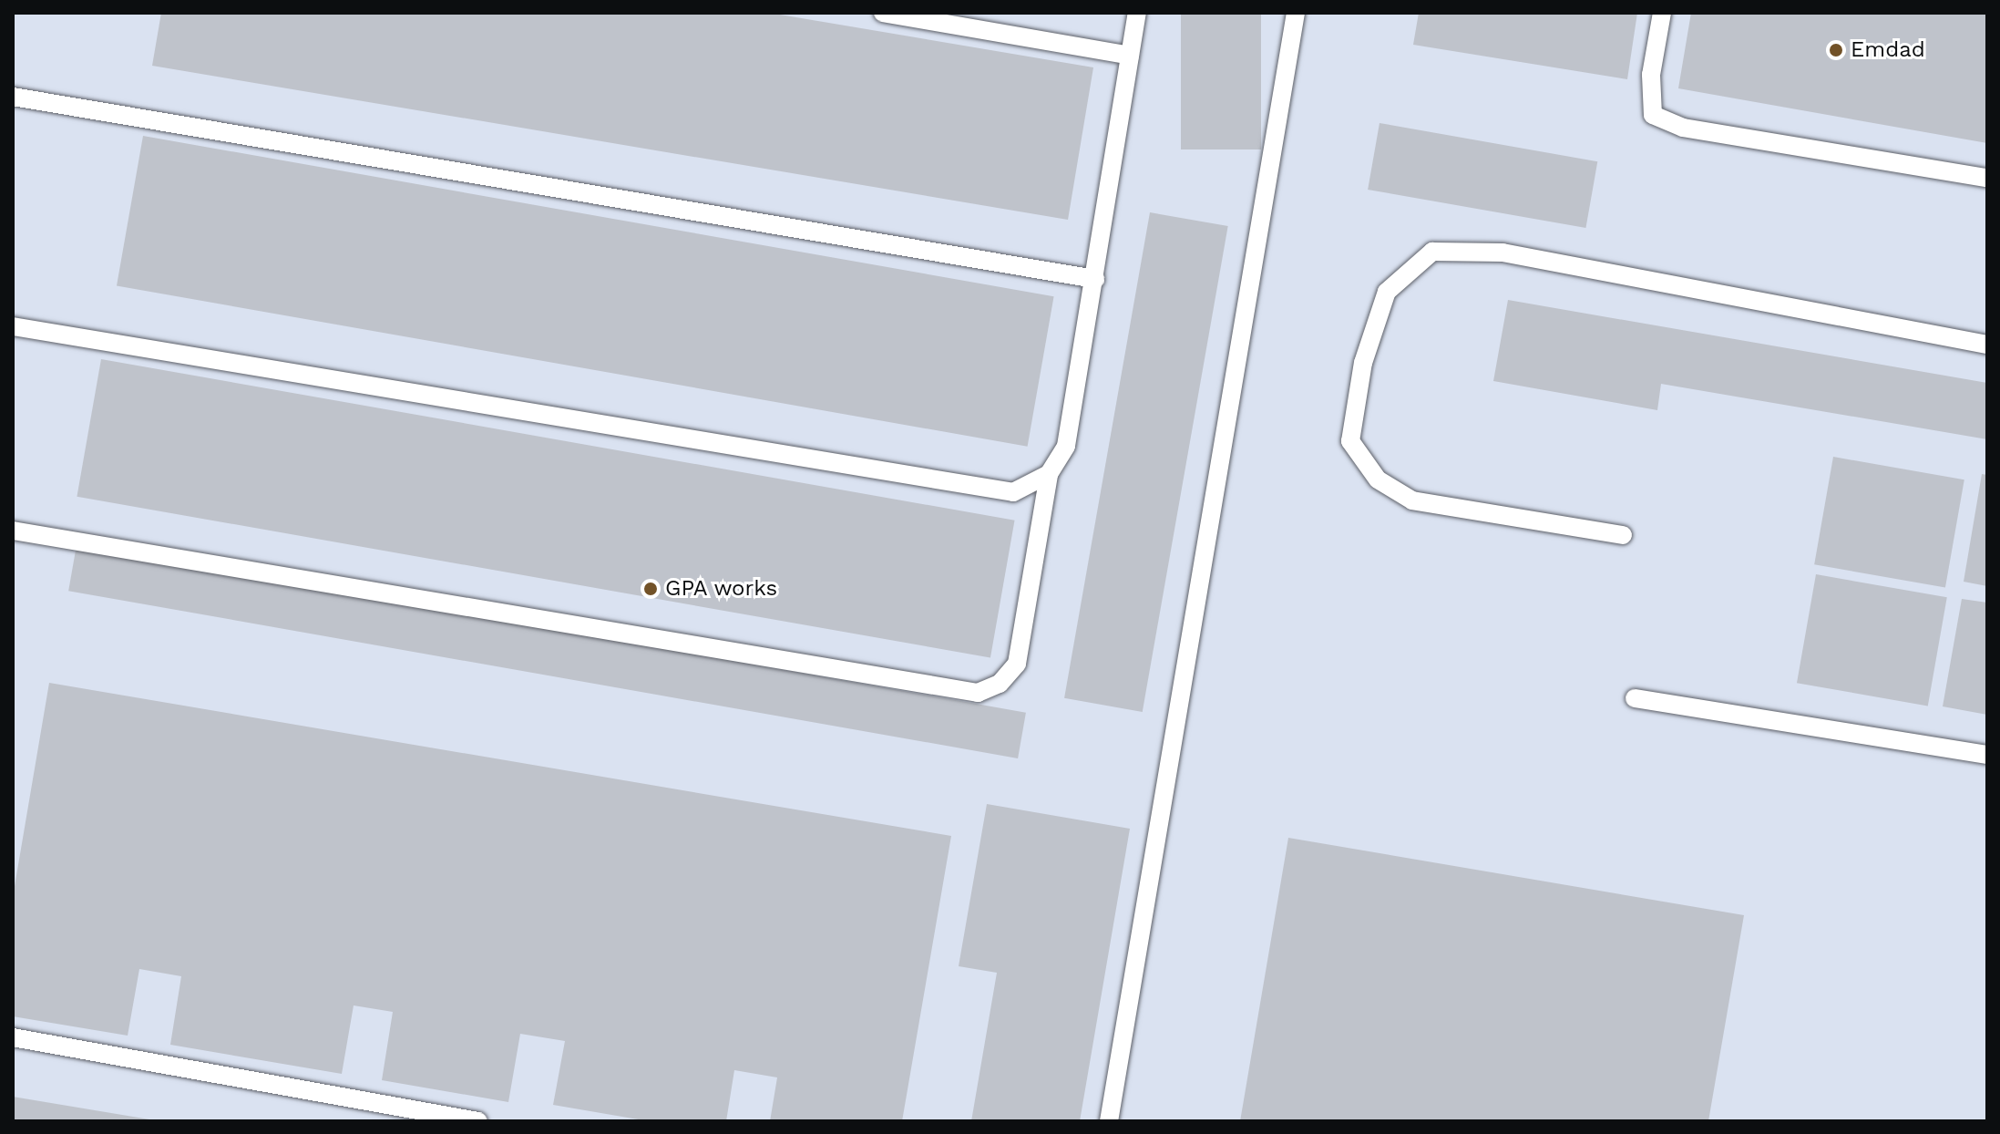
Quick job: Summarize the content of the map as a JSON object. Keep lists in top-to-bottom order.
{
  "places": ["Emdad", "GPA works"]
}
